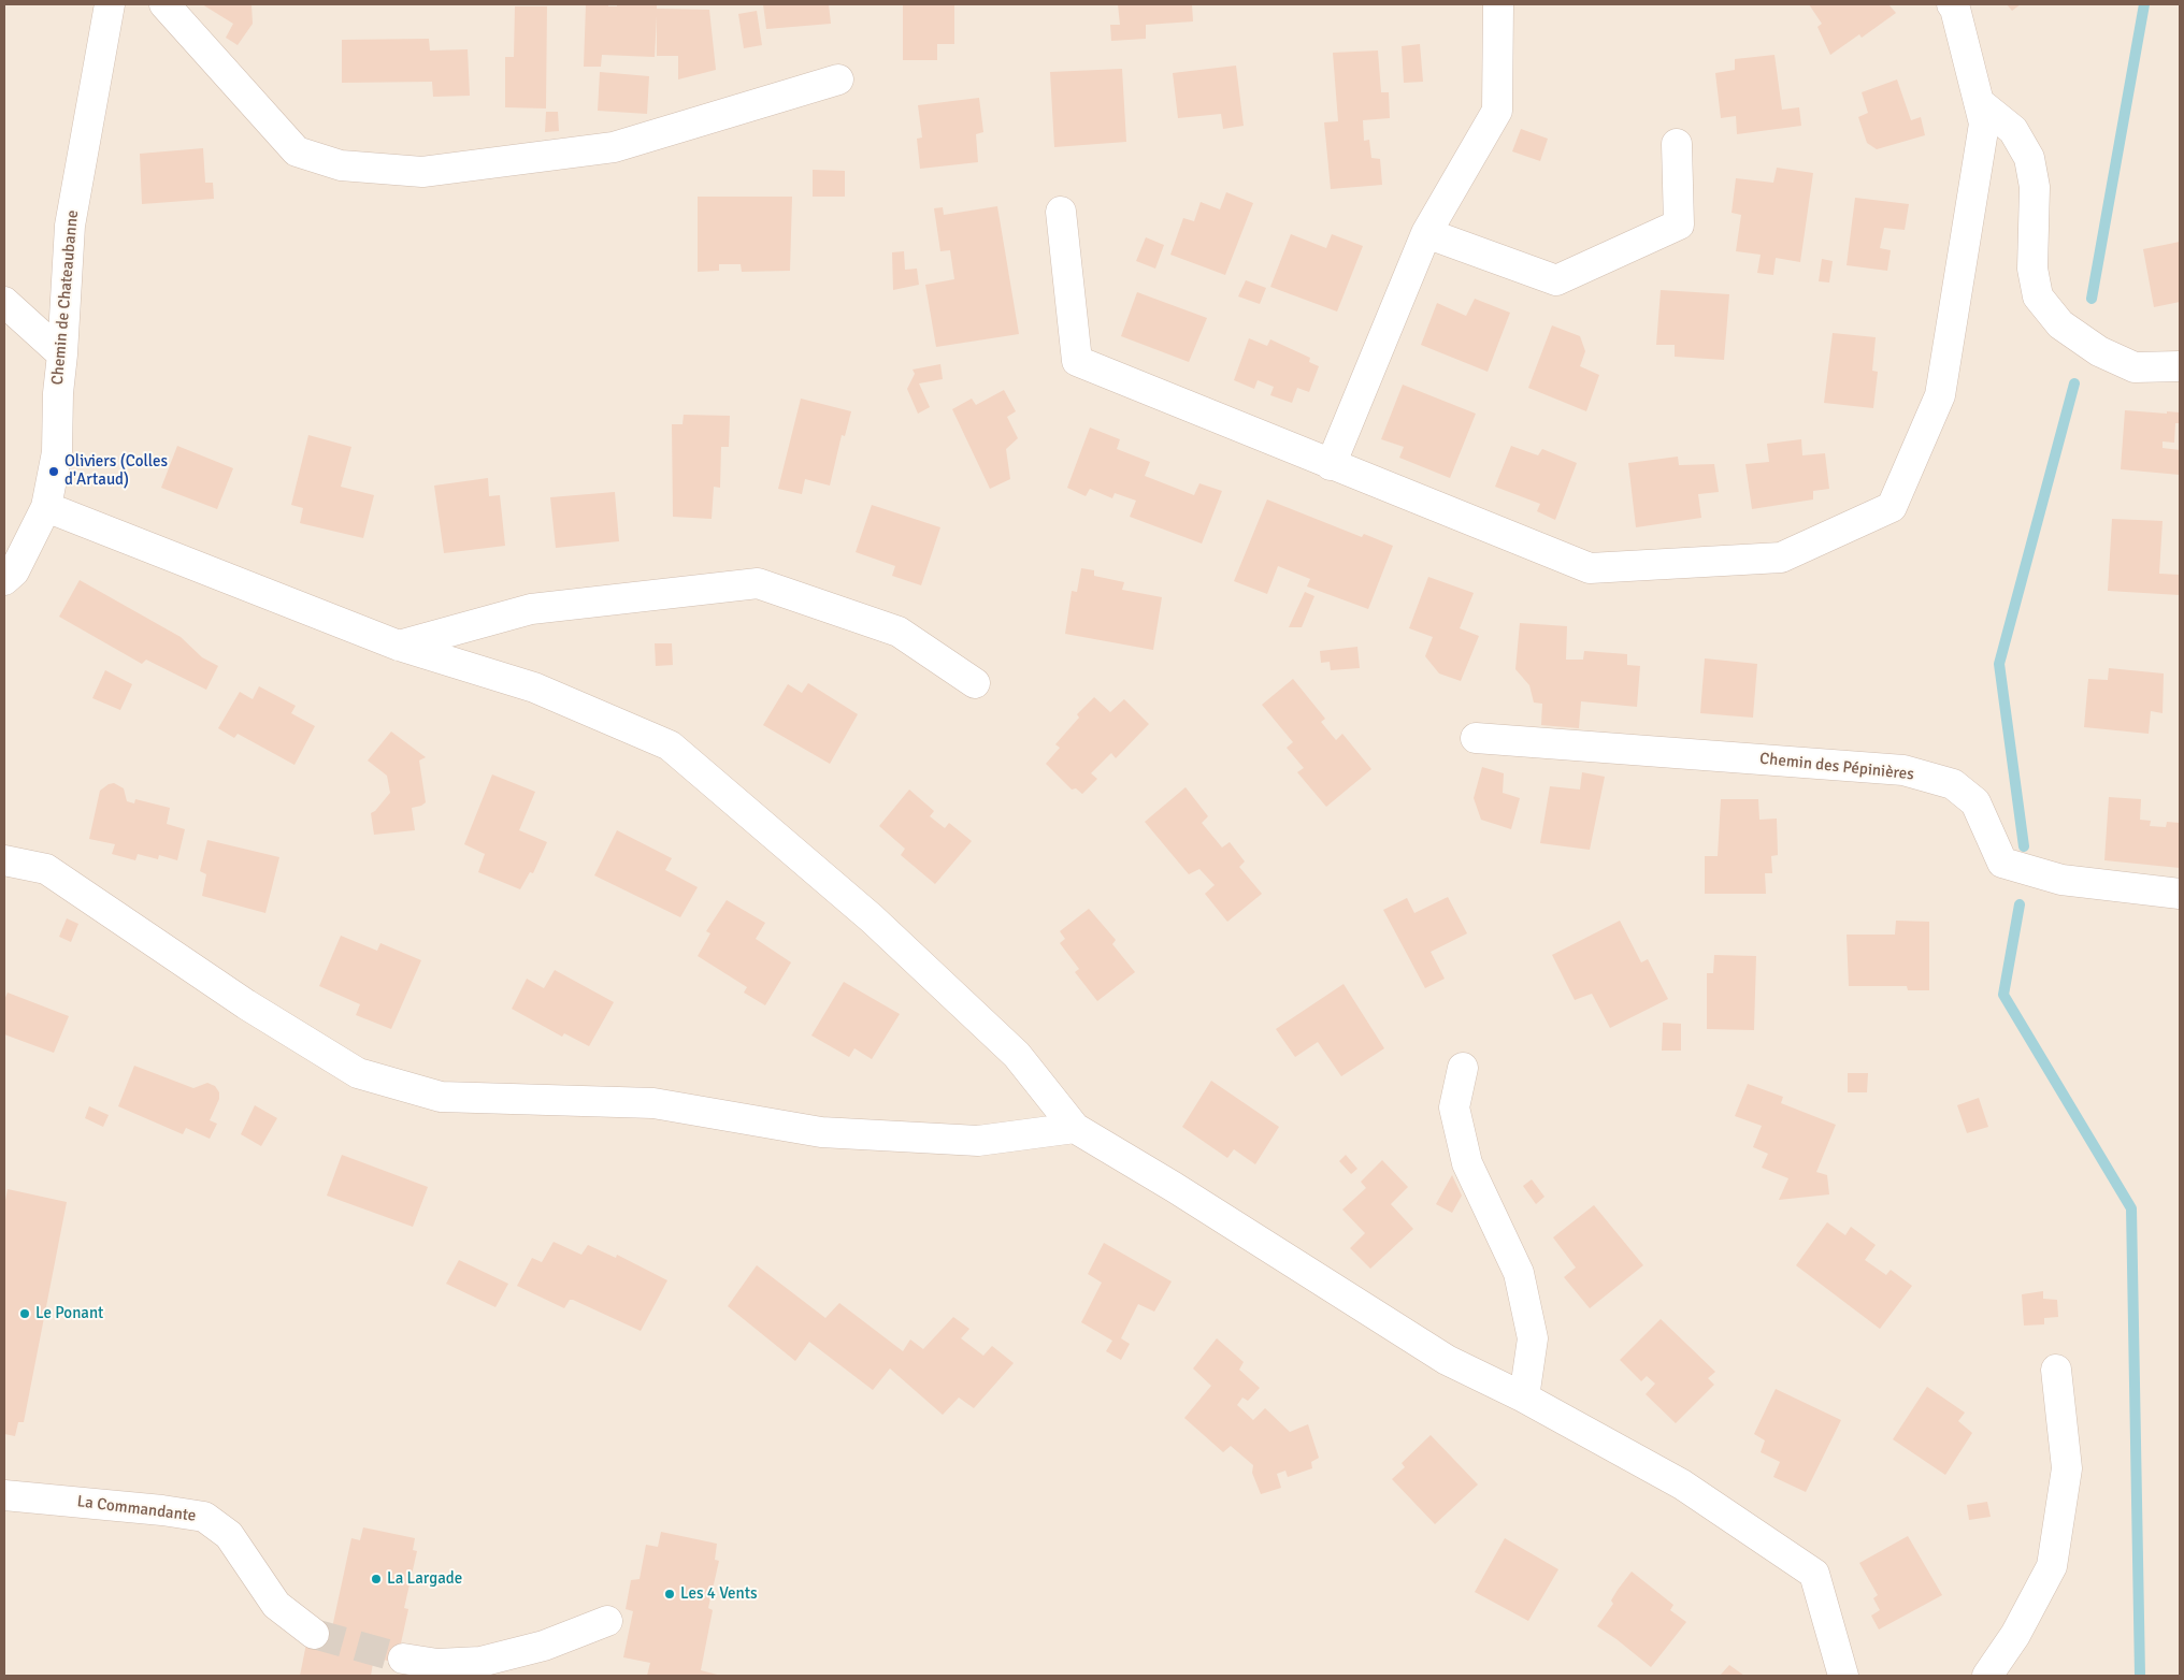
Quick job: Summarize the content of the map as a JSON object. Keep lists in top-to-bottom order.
{
  "streets": {
    "street": ["Chemin de Chateaubanne", "Chemin des Pépinières", "La Commandante"]
  },
  "places": [
    "Oliviers (Colles d'Artaud)",
    "Le Ponant",
    "La Largade",
    "Les 4 Vents"
  ]
}
